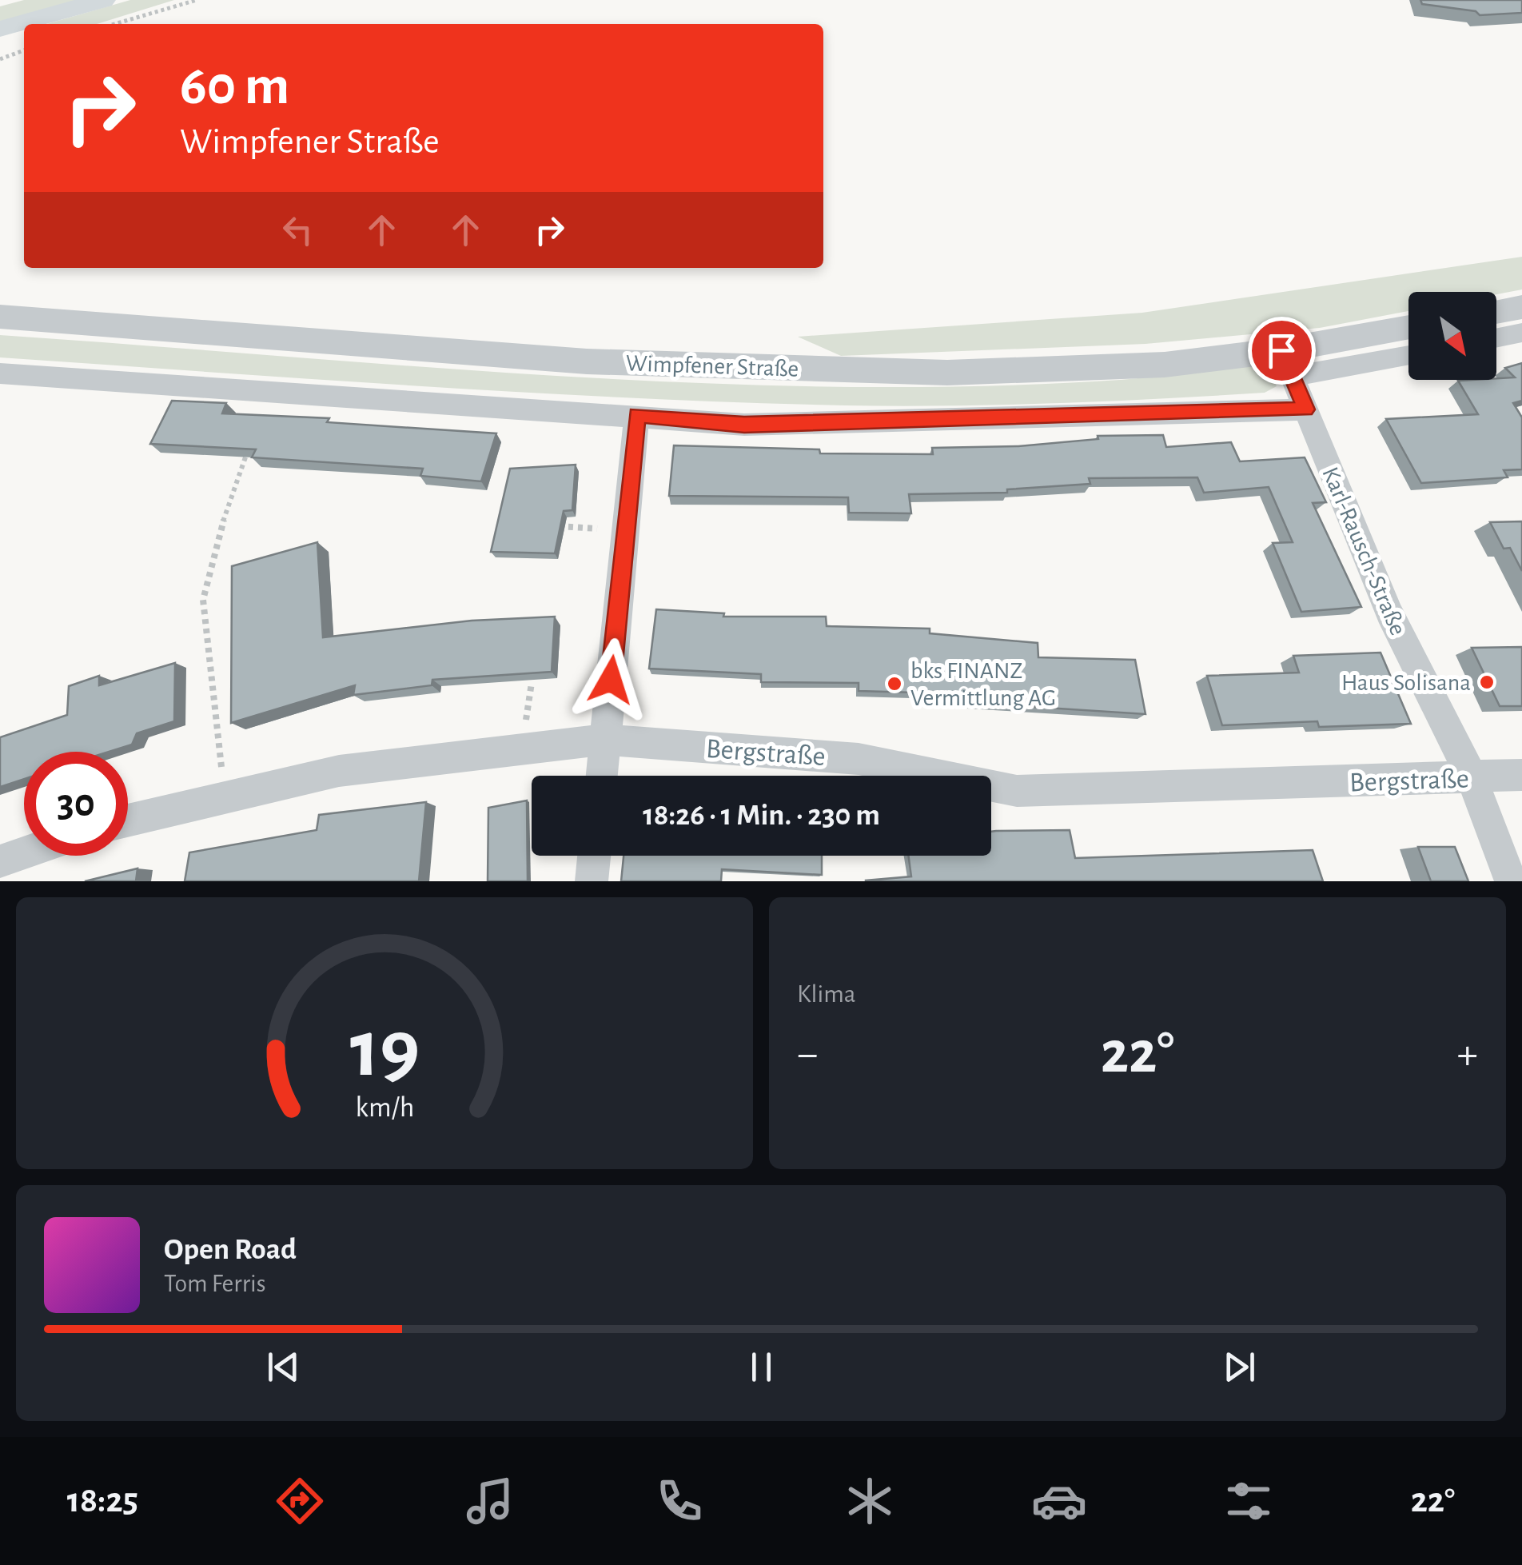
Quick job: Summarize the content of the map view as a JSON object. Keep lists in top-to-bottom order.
{
  "streets": {
    "street": ["Wimpfener Straße", "Karl-Rausch-Straße", "Bergstraße"]
  },
  "crossings": [
    ["Wimpfener Straße", "Karl-Rausch-Straße"],
    ["Karl-Rausch-Straße", "Bergstraße"]
  ],
  "places": ["Haus Solisana", "bks FINANZ Vermittlung AG"],
  "north": "bottom right",
  "page": {
    "turn": ["60 m", "Wimpfener Straße"],
    "limit": "30",
    "trip": "18:26 · 1 Min. · 230 m",
    "tile": "Klima",
    "heat": ["−", "22°", "+"],
    "song": ["Open Road", "Tom Ferris"],
    "tabs": ["18:25", "22°"],
    "gauge": ["19", "km/h"]
  }
}
